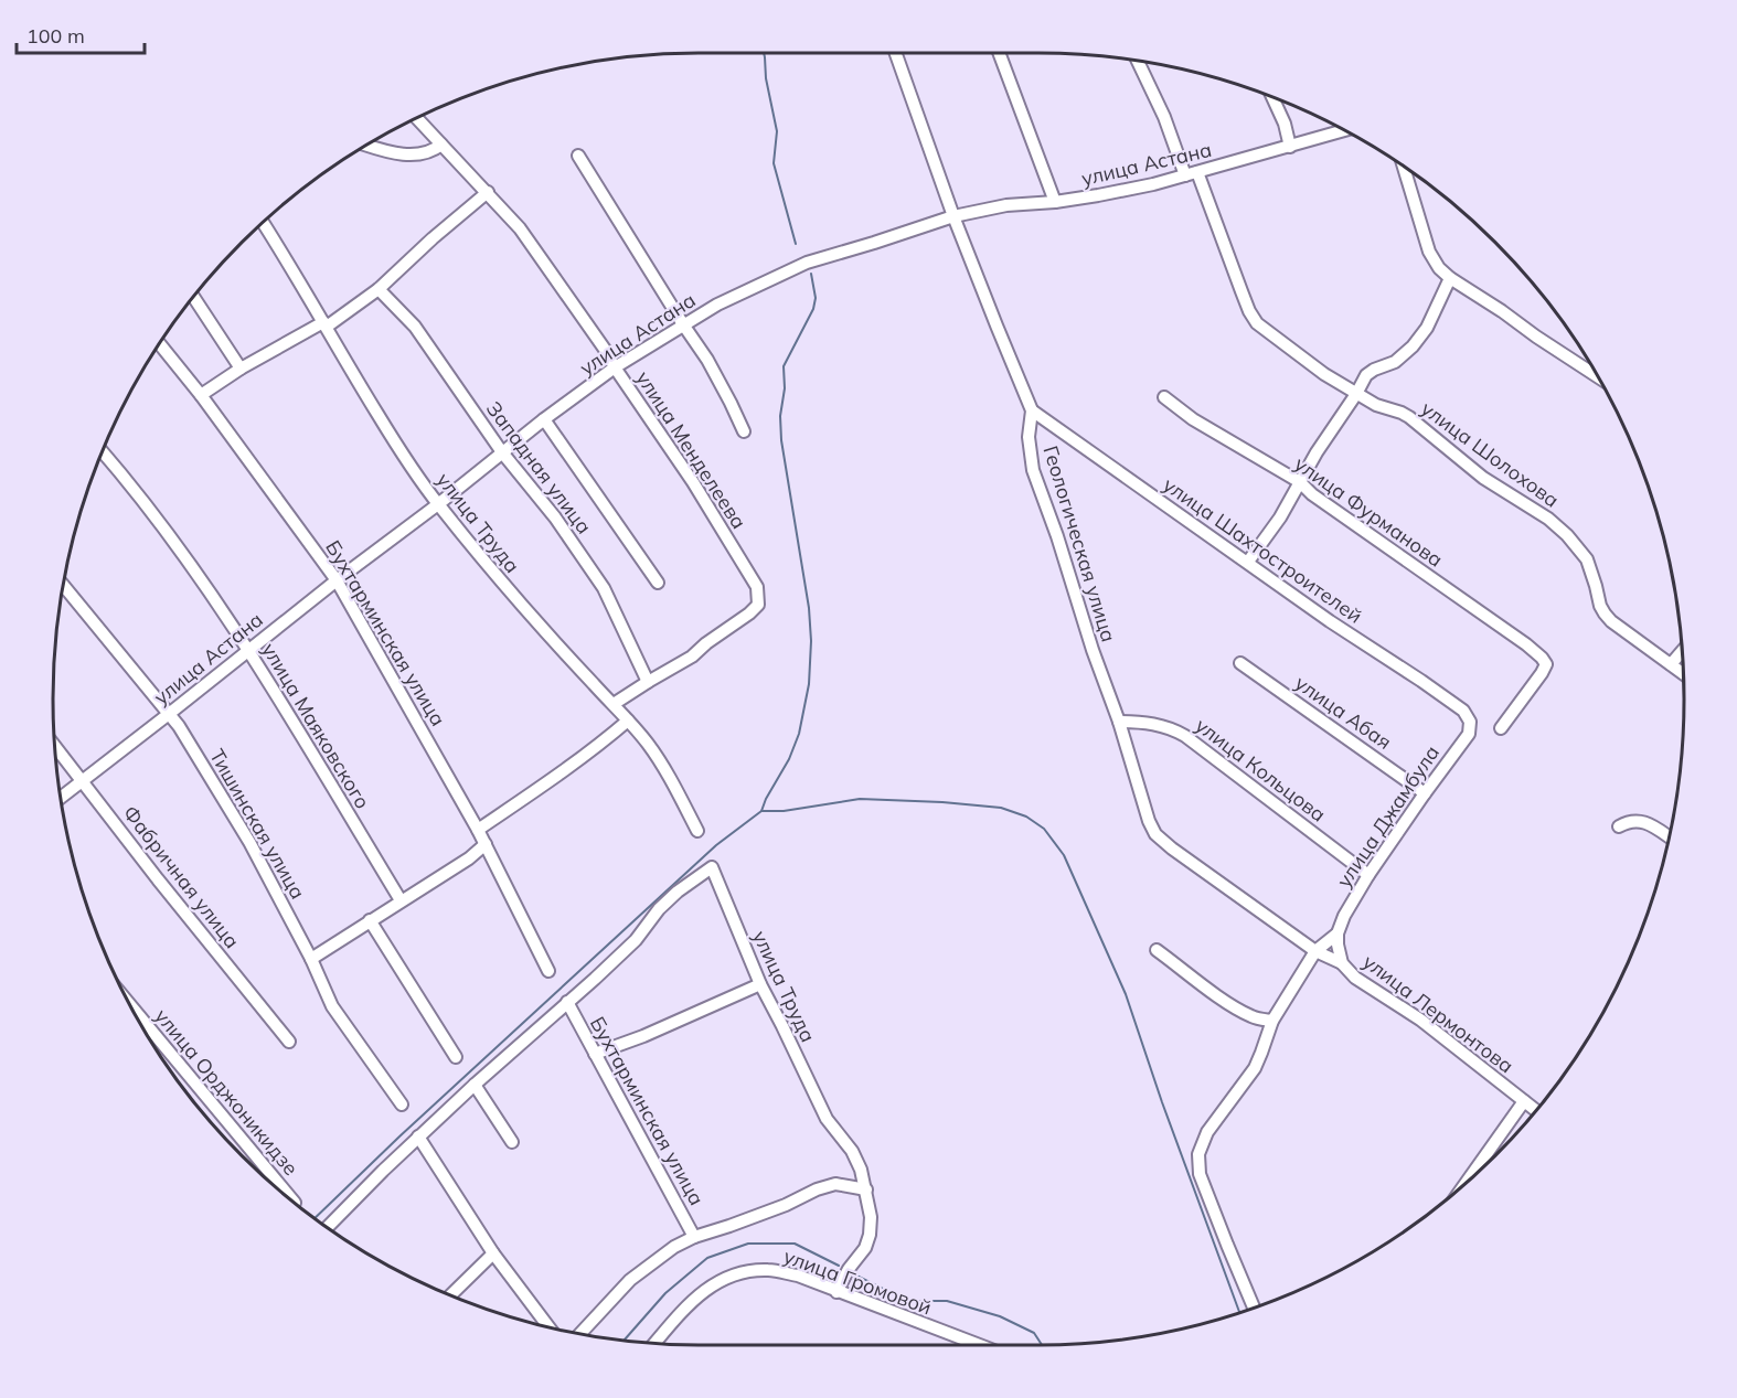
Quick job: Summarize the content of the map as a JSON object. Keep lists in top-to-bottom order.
{
  "streets": {
    "street": [
      "улица Астана",
      "улица Менделеева",
      "улица Шолохова",
      "Западная улица",
      "улица Фурманова",
      "улица Труда",
      "Геологическая улица",
      "улица Шахтостроителей",
      "Бухтарминская улица",
      "улица Абая",
      "улица Маяковского",
      "улица Кольцова",
      "улица Джамбула",
      "Тишинская улица",
      "Фабричная улица",
      "улица Лермонтова",
      "улица Орджоникидзе",
      "улица Громовой"
    ]
  },
  "crossings": [
    ["улица Астана", "улица Менделеева"],
    ["улица Астана", "улица Шолохова"],
    ["улица Астана", "Западная улица"],
    ["улица Астана", "улица Труда"],
    ["улица Астана", "Геологическая улица"],
    ["улица Астана", "Бухтарминская улица"],
    ["улица Астана", "улица Маяковского"],
    ["улица Астана", "Тишинская улица"],
    ["улица Астана", "Фабричная улица"],
    ["улица Менделеева", "Западная улица"],
    ["улица Труда", "Бухтарминская улица"],
    ["улица Труда", "улица Громовой"],
    ["Геологическая улица", "улица Шахтостроителей"],
    ["Геологическая улица", "улица Кольцова"],
    ["Геологическая улица", "улица Лермонтова"],
    ["улица Шахтостроителей", "улица Джамбула"],
    ["улица Абая", "улица Джамбула"],
    ["улица Кольцова", "улица Джамбула"],
    ["улица Джамбула", "улица Лермонтова"]
  ],
  "scale_bar": "100 m"
}
